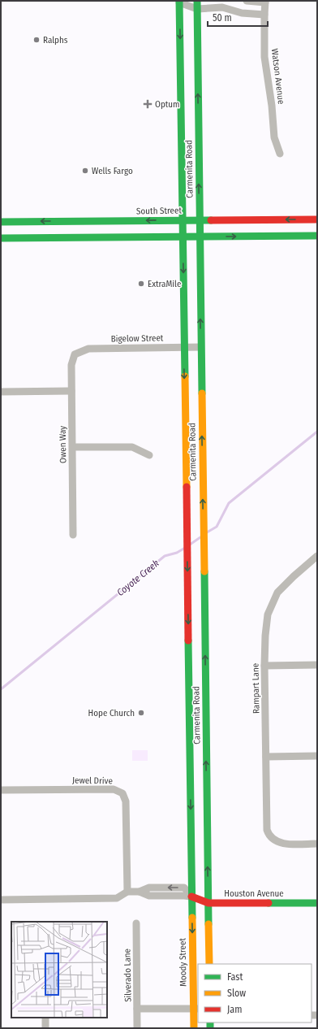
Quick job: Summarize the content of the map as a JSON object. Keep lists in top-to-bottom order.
{
  "streets": {
    "main road": [
      "Carmenita Road",
      "South Street",
      "Houston Avenue",
      "Moody Street"
    ],
    "street": [
      "Watson Avenue",
      "Bigelow Street",
      "Owen Way",
      "Rampart Lane",
      "Jewel Drive",
      "Silverado Lane"
    ]
  },
  "crossings": [
    ["Carmenita Road", "South Street"],
    ["Carmenita Road", "Bigelow Street"],
    ["Carmenita Road", "Houston Avenue"],
    ["Carmenita Road", "Moody Street"],
    ["Bigelow Street", "Owen Way"],
    ["Houston Avenue", "Moody Street"]
  ],
  "water": ["Coyote Creek"],
  "places": {
    "other": [
      "Ralphs",
      "Wells Fargo",
      "ExtraMile",
      "Hope Church"
    ],
    "health": ["Optum"]
  },
  "legend": ["Fast", "Slow", "Jam"],
  "scale_bar": "50 m"
}
